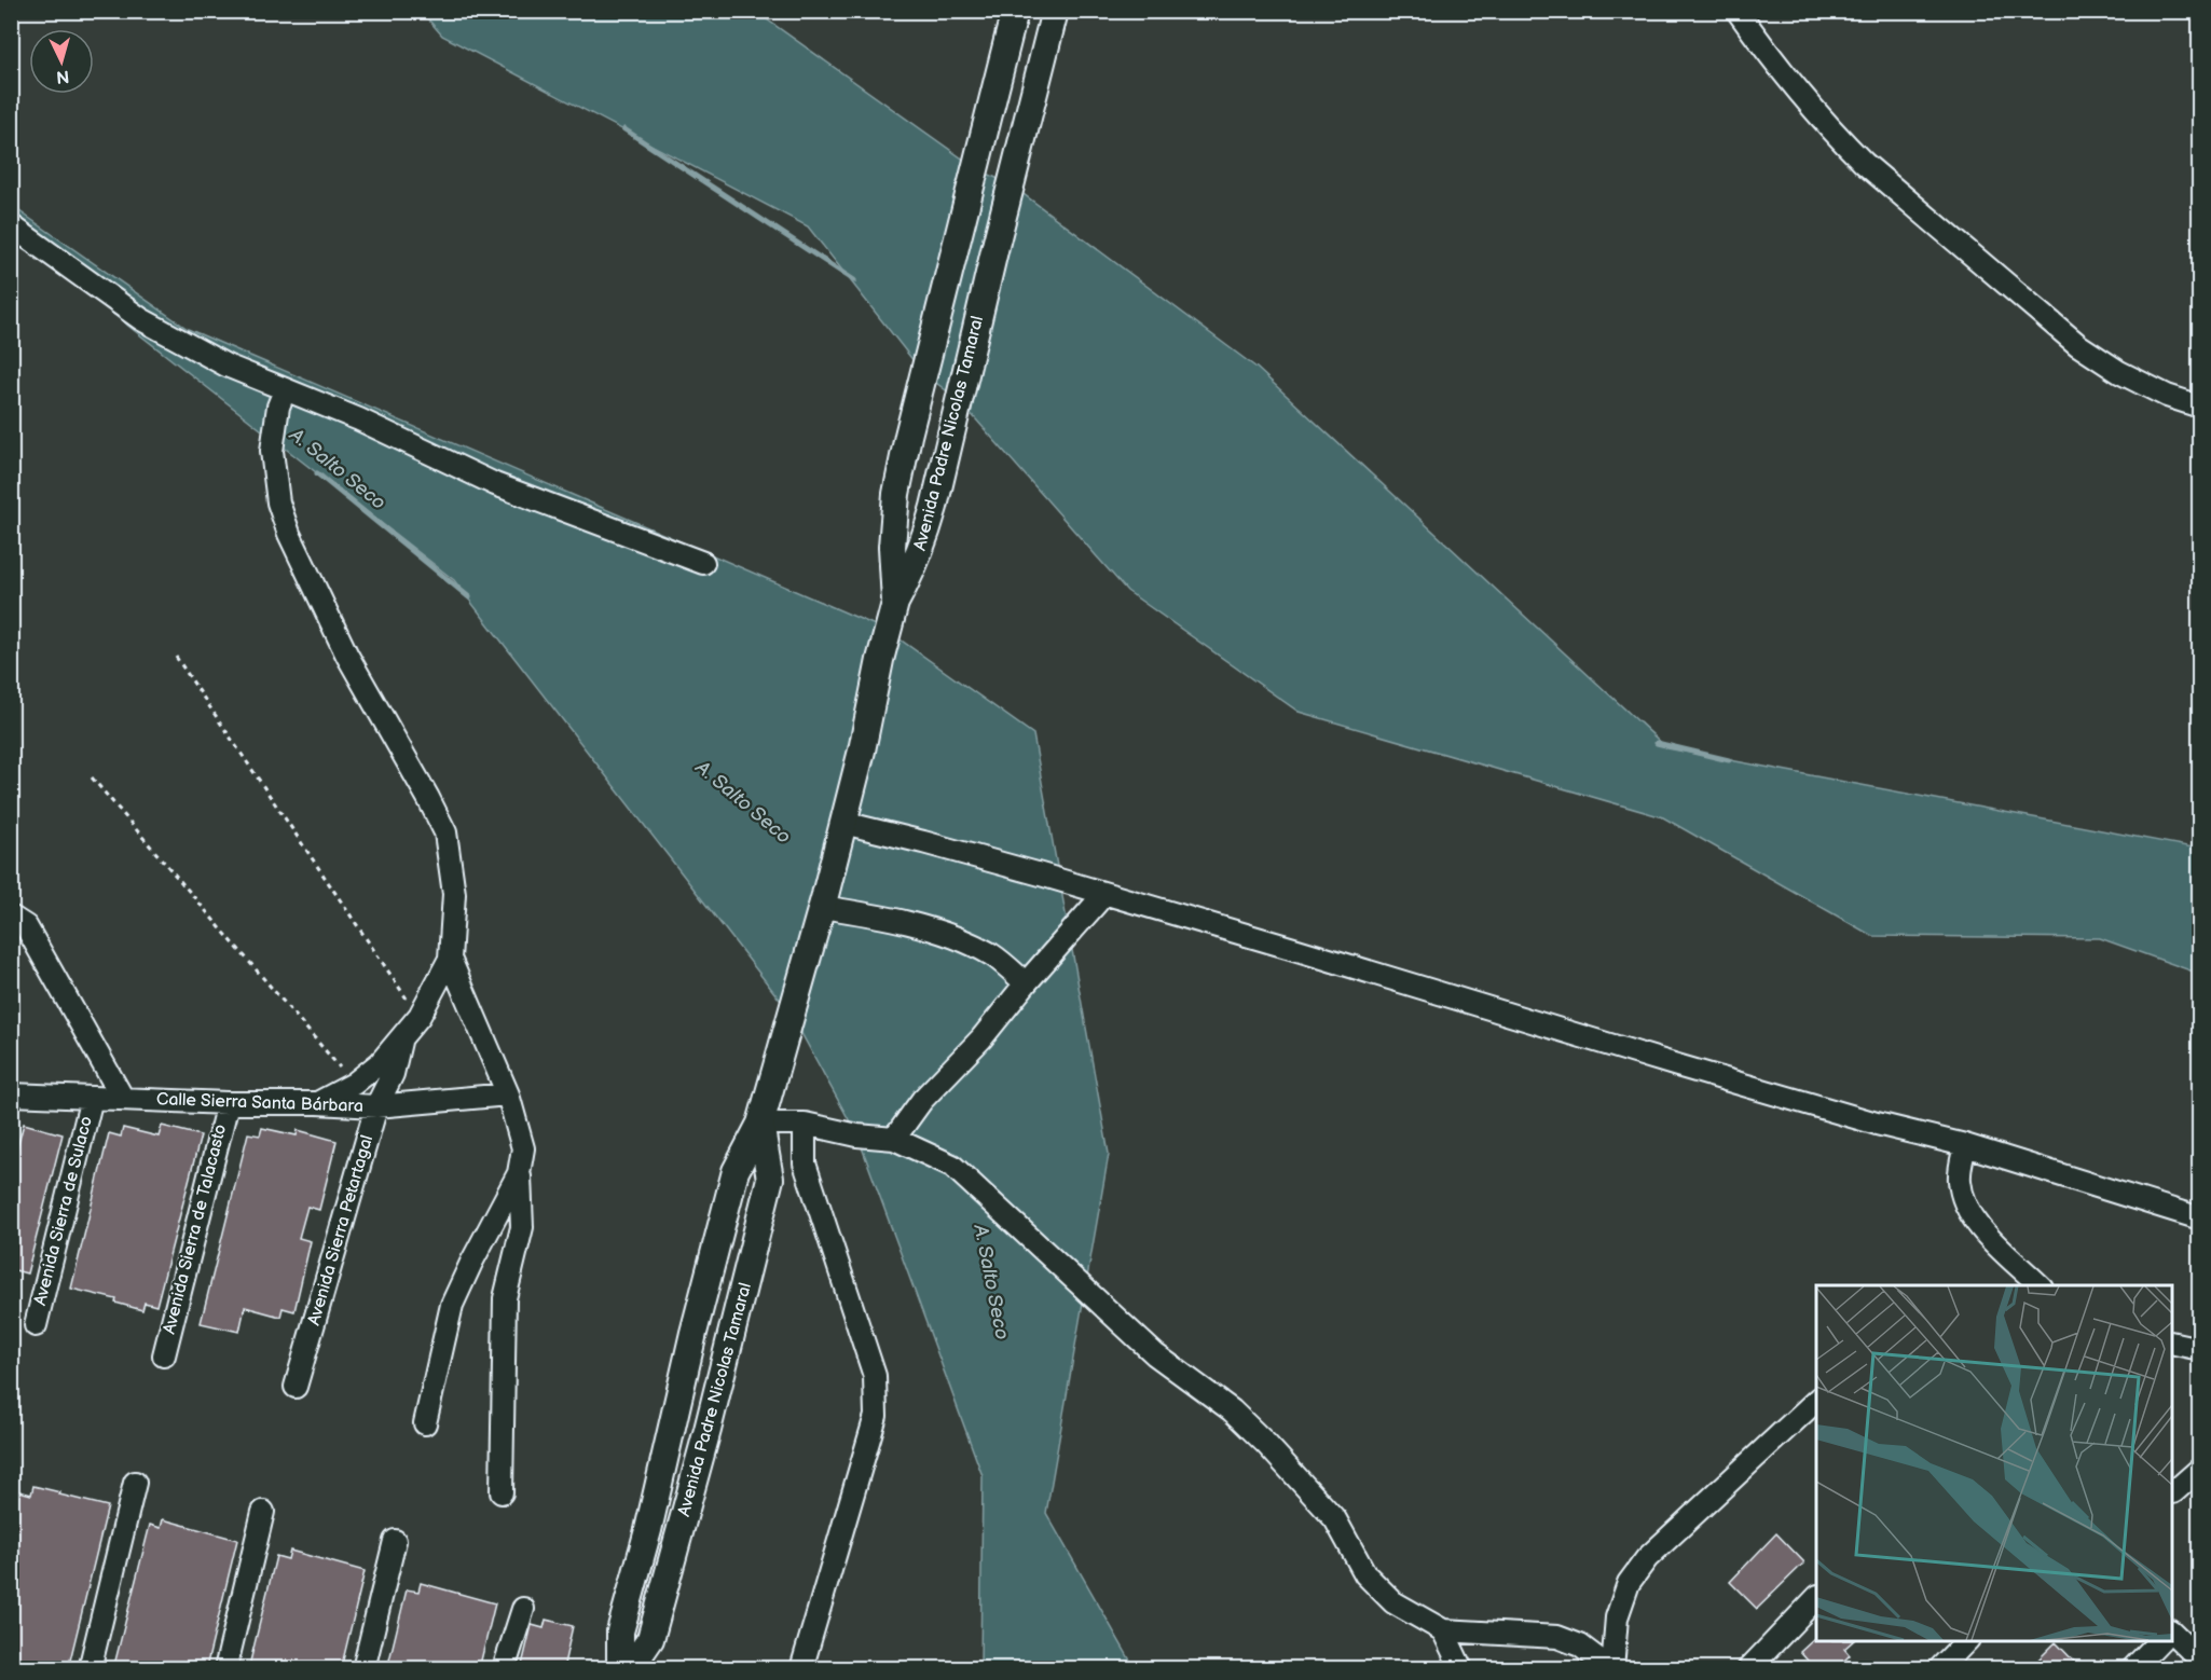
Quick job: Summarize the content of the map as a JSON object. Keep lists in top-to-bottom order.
{
  "streets": {
    "street": [
      "Avenida Padre Nicolas Tamaral",
      "Calle Sierra Santa Bárbara",
      "Avenida Sierra de Sulaco",
      "Avenida Sierra de Talacasto",
      "Avenida Sierra Petartagal"
    ]
  },
  "crossings": [
    ["Calle Sierra Santa Bárbara", "Avenida Sierra de Sulaco"],
    ["Calle Sierra Santa Bárbara", "Avenida Sierra de Talacasto"],
    ["Calle Sierra Santa Bárbara", "Avenida Sierra Petartagal"]
  ],
  "water": ["A. Salto Seco"],
  "north": "bottom"
}
